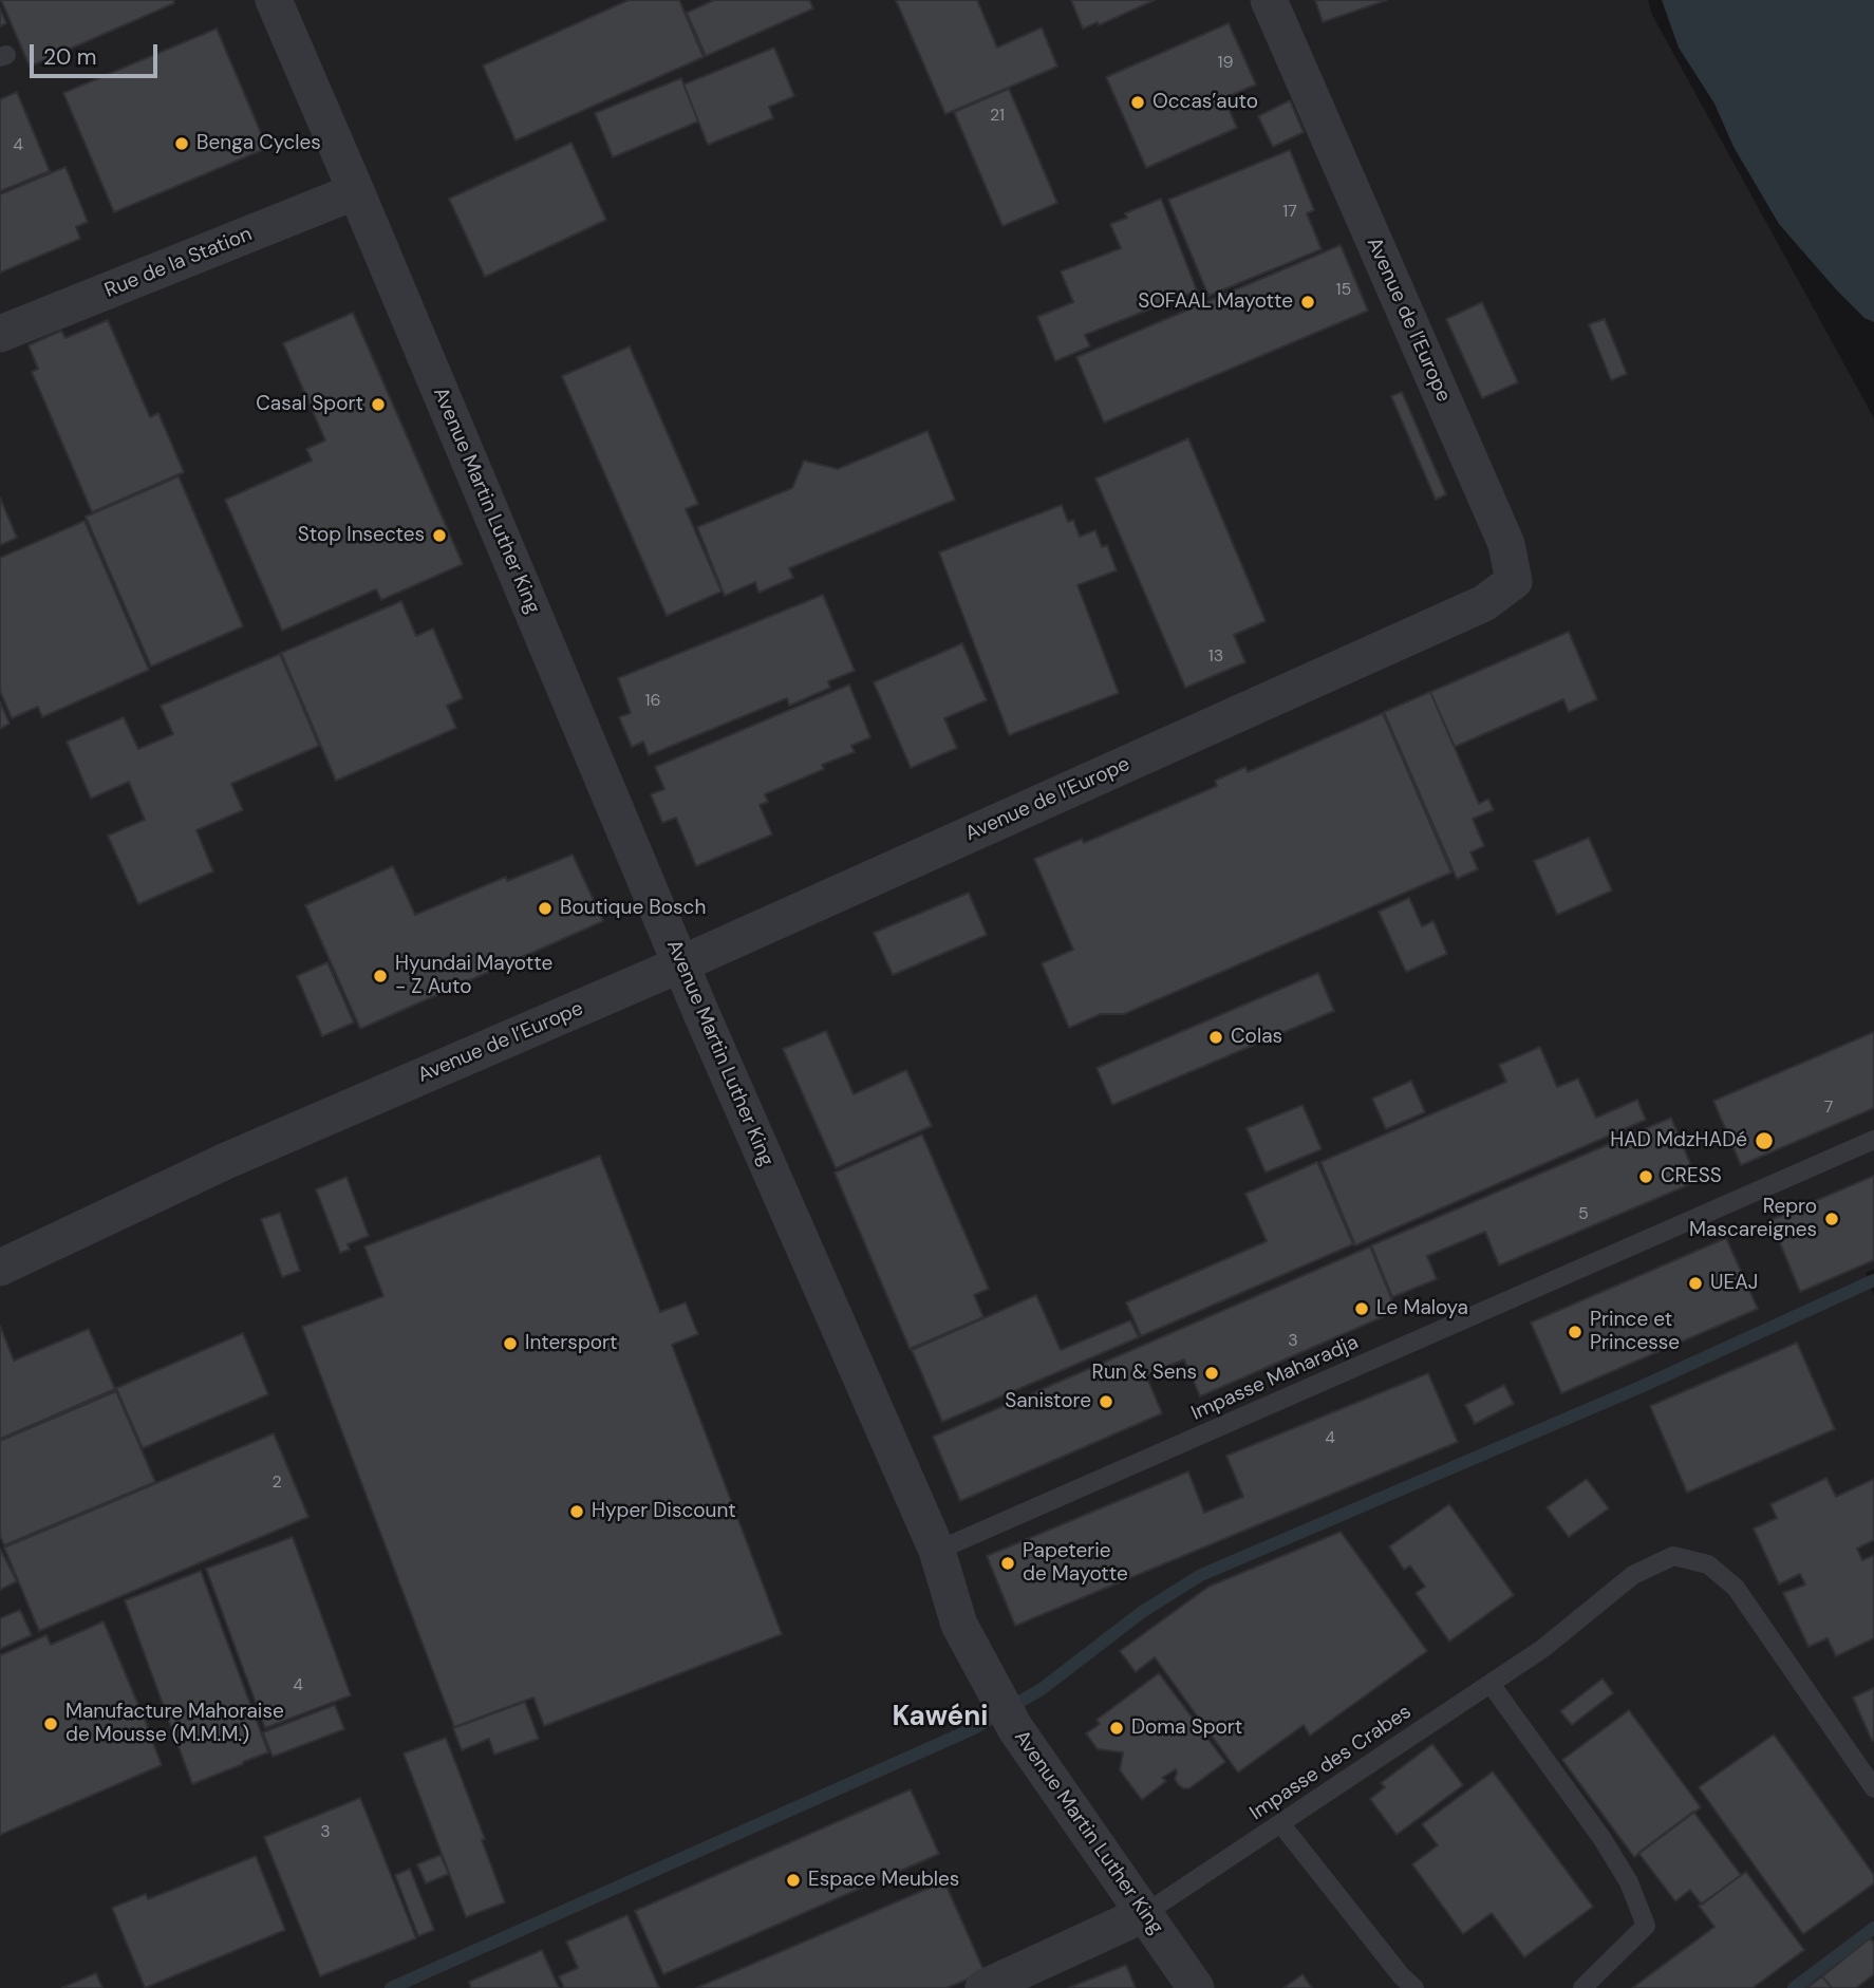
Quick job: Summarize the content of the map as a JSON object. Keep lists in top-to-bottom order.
{
  "streets": {
    "street": ["Rue de la Station", "Avenue de l’Europe", "Avenue Martin Luther King"],
    "lane": ["Impasse Maharadja", "Impasse des Crabes"]
  },
  "crossings": [
    ["Rue de la Station", "Avenue Martin Luther King"],
    ["Avenue de l’Europe", "Avenue Martin Luther King"],
    ["Avenue Martin Luther King", "Impasse Maharadja"],
    ["Avenue Martin Luther King", "Impasse des Crabes"]
  ],
  "districts": ["Kawéni"],
  "places": [
    "Occas’auto",
    "Benga Cycles",
    "SOFAAL Mayotte",
    "Casal Sport",
    "Stop Insectes",
    "Boutique Bosch",
    "Hyundai Mayotte - Z Auto",
    "Colas",
    "HAD MdzHADé",
    "CRESS",
    "Repro Mascareignes",
    "UEAJ",
    "Le Maloya",
    "Prince et Princesse",
    "Intersport",
    "Run & Sens",
    "Sanistore",
    "Hyper Discount",
    "Papeterie de Mayotte",
    "Manufacture Mahoraise de Mousse (M.M.M.)",
    "Doma Sport",
    "Espace Meubles"
  ],
  "house_numbers": [
    "19",
    "21",
    "4",
    "17",
    "15",
    "13",
    "16",
    "7",
    "5",
    "3",
    "4",
    "2",
    "4",
    "3"
  ],
  "scale_bar": "20 m"
}
